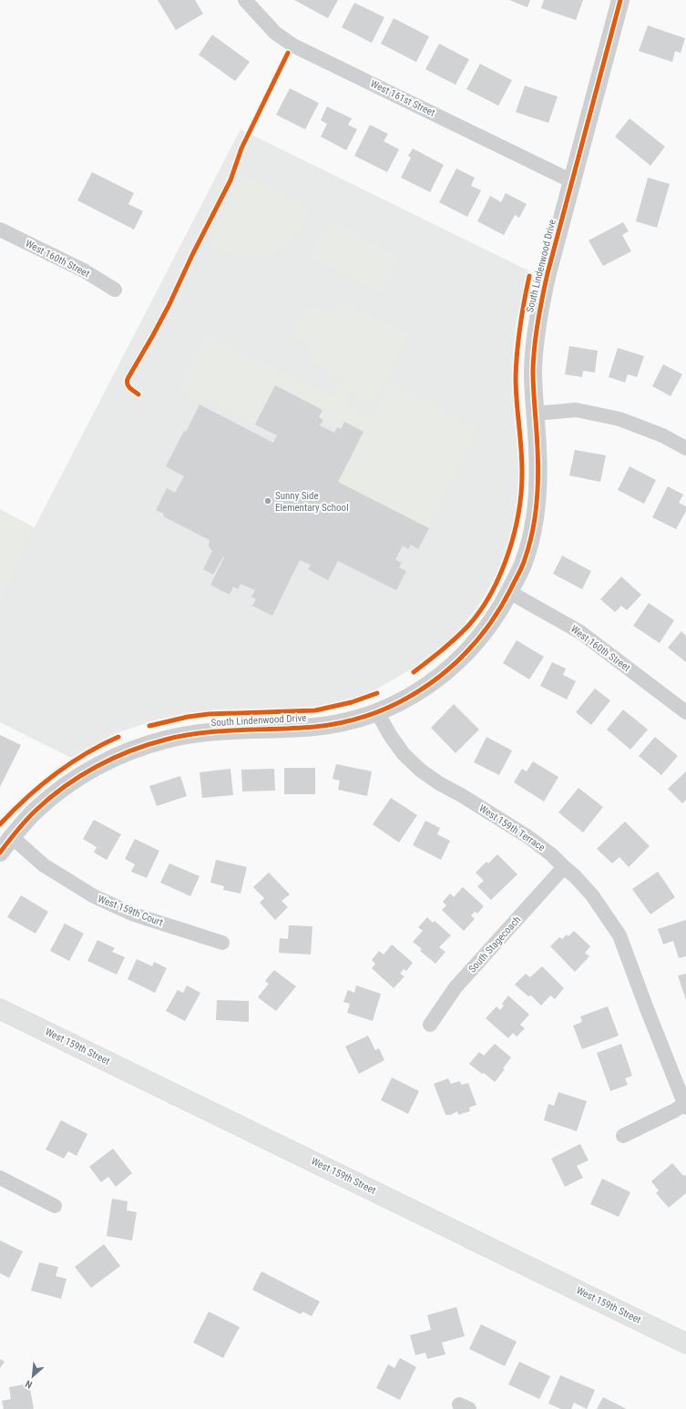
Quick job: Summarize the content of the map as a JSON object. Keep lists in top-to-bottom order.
{
  "streets": {
    "main road": ["West 159th Street"],
    "street": [
      "West 161st Street",
      "West 160th Street",
      "South Lindenwood Drive",
      "West 159th Terrace",
      "West 159th Court",
      "South Stagecoach"
    ]
  },
  "crossings": [
    ["West 161st Street", "South Lindenwood Drive"],
    ["West 160th Street", "South Lindenwood Drive"],
    ["South Lindenwood Drive", "West 159th Terrace"],
    ["South Lindenwood Drive", "West 159th Court"],
    ["West 159th Terrace", "South Stagecoach"]
  ],
  "places": ["Sunny Side Elementary School"],
  "north": "bottom left"
}
